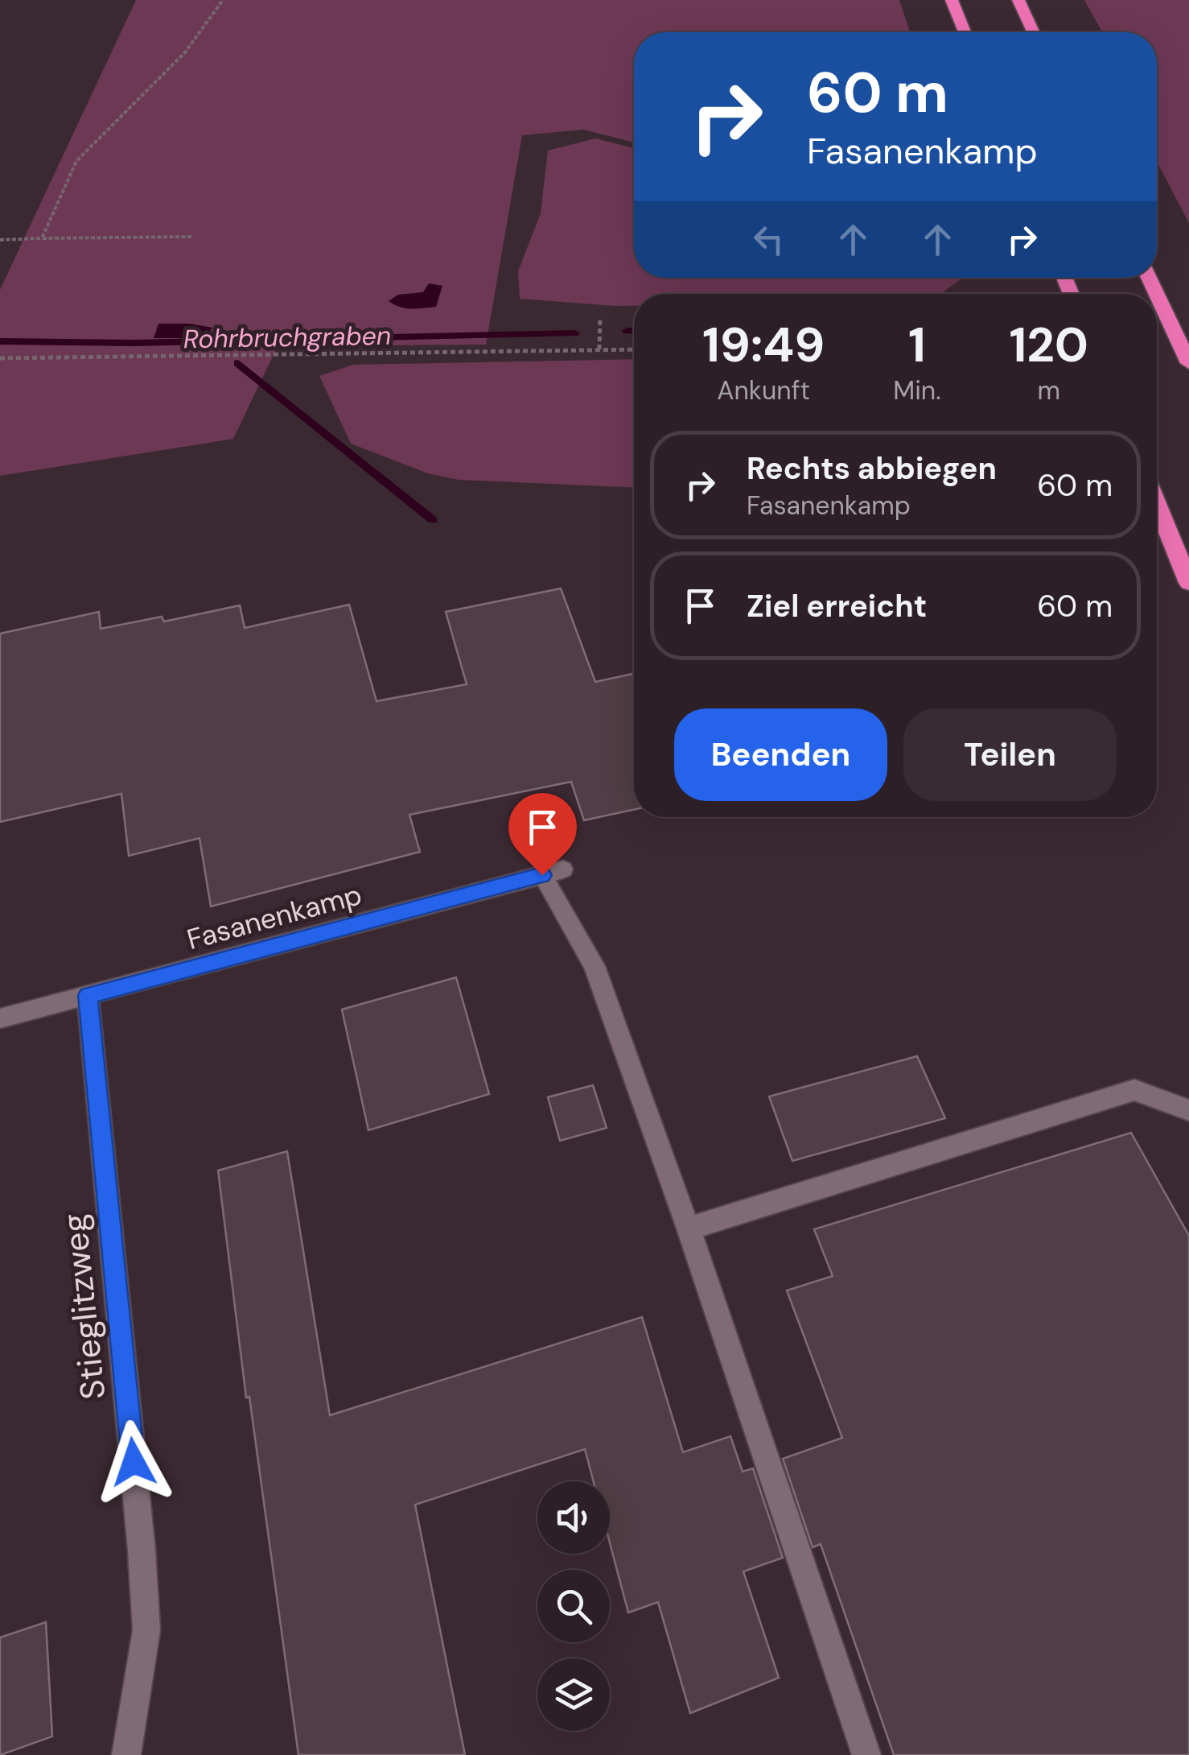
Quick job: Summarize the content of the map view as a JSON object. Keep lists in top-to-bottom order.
{
  "streets": {
    "street": ["Fasanenkamp", "Stieglitzweg"]
  },
  "crossings": [
    ["Fasanenkamp", "Stieglitzweg"]
  ],
  "water": ["Rohrbruchgraben"],
  "page": {
    "turn": ["60 m", "Fasanenkamp"],
    "eta": [
      "19:49",
      "Ankunft",
      "1",
      "Min.",
      "120",
      "m"
    ],
    "list": [
      {
        "name": "Rechts abbiegen",
        "note": "Fasanenkamp",
        "value": "60 m"
      },
      {
        "name": "Ziel erreicht",
        "value": "60 m"
      }
    ],
    "buttons": ["Beenden", "Teilen"]
  }
}
